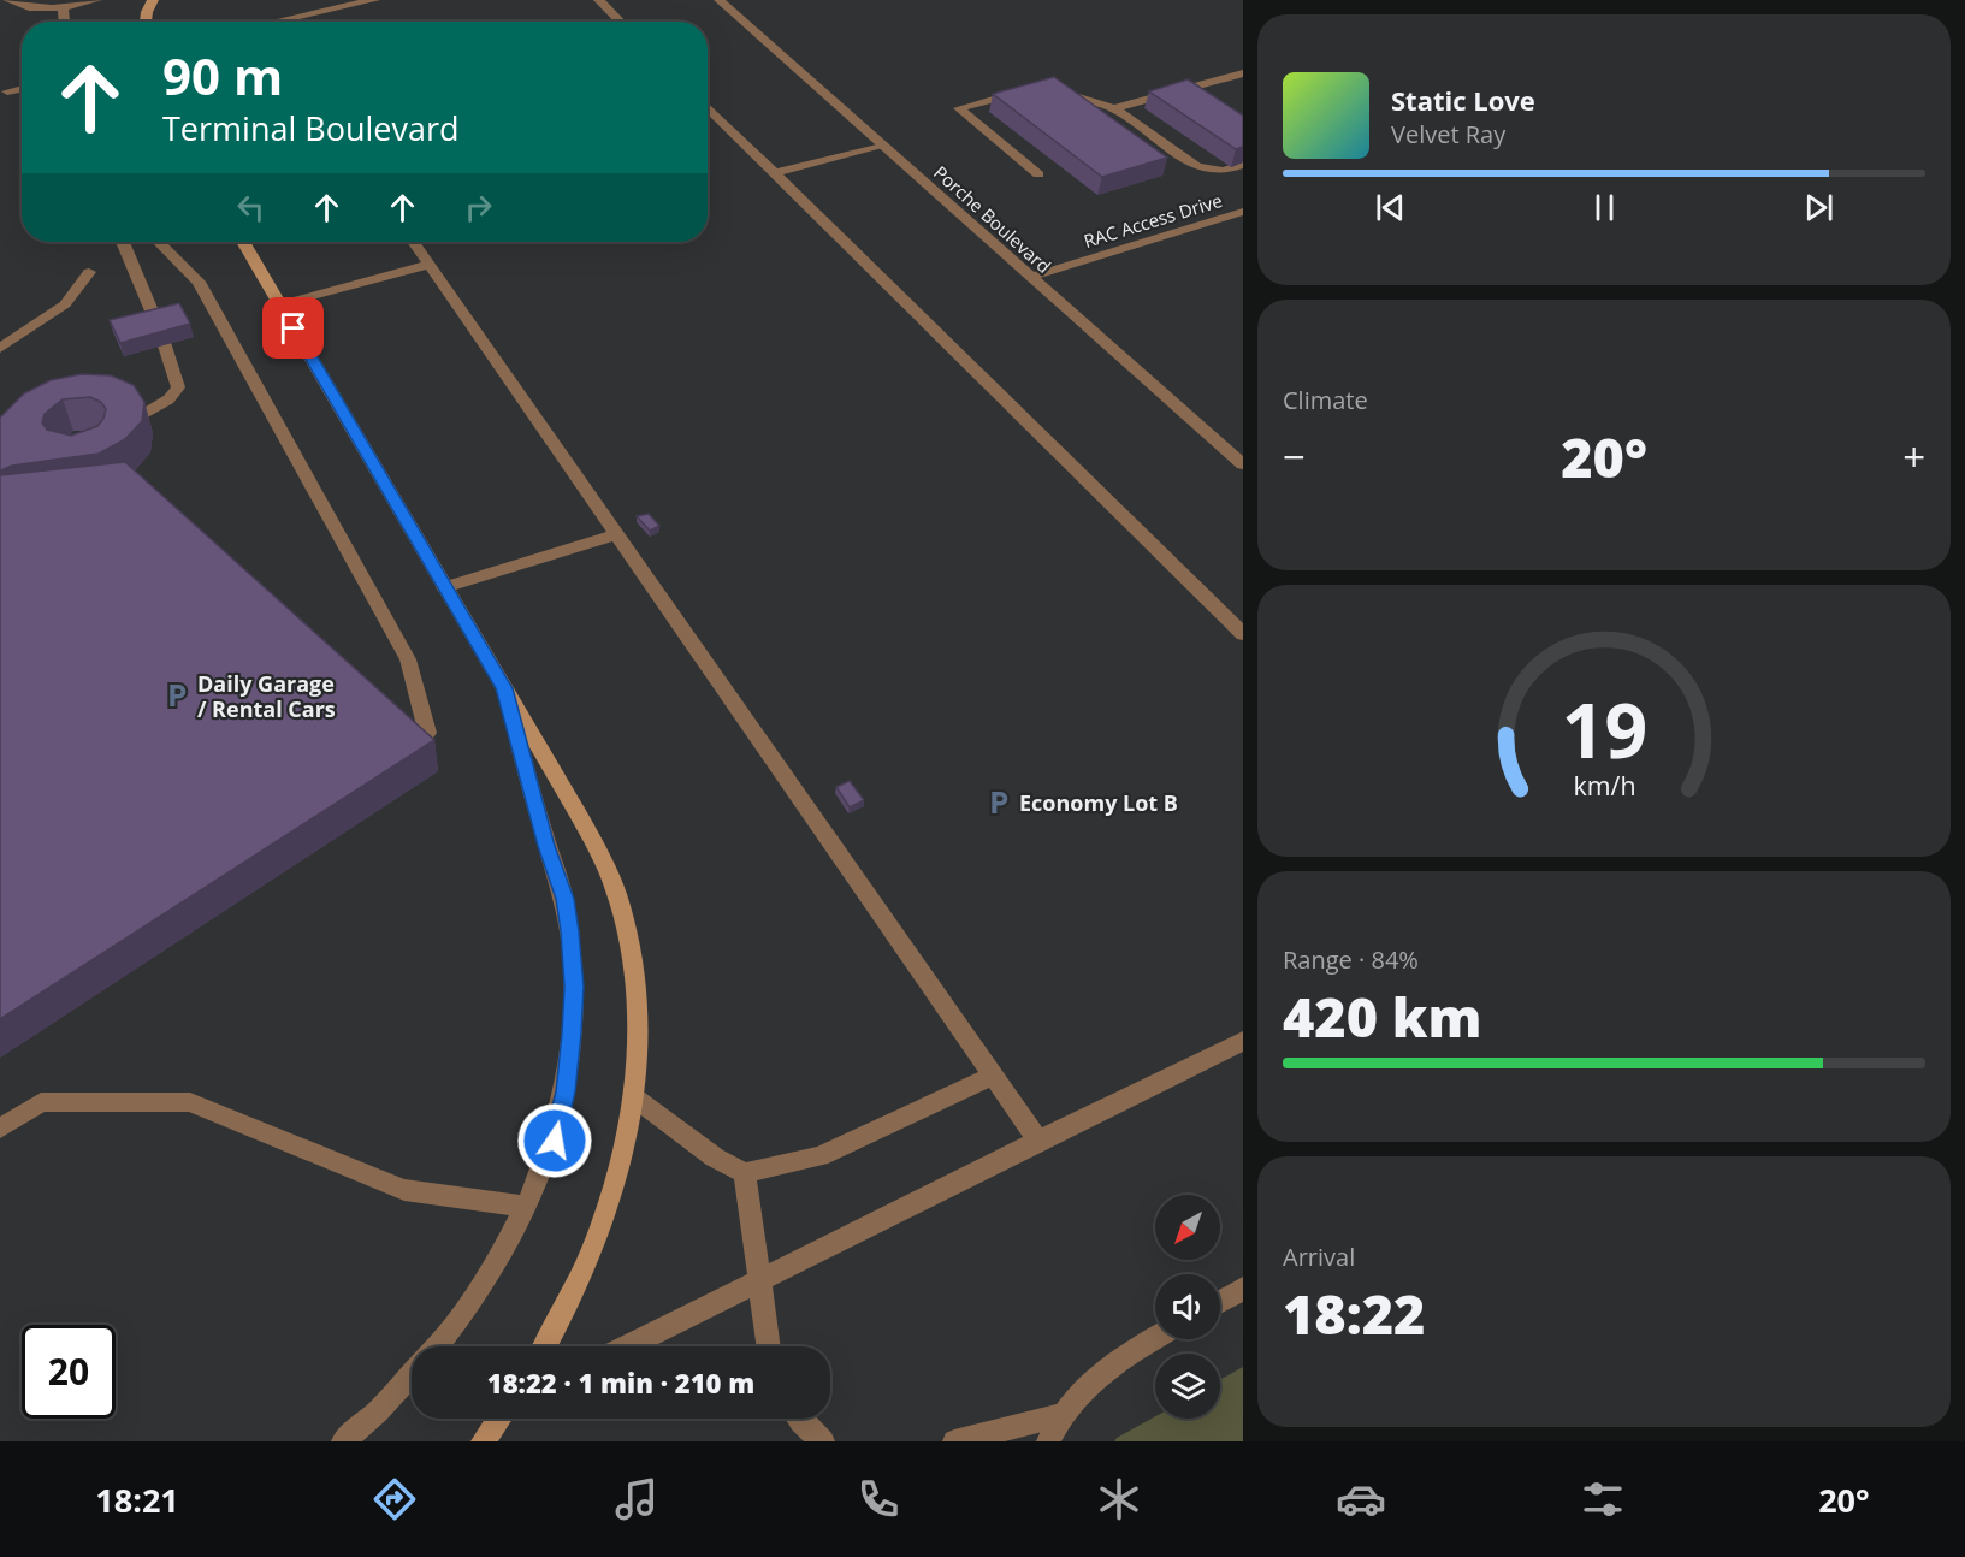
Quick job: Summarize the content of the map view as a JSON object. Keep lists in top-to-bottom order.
{
  "streets": {
    "street": ["Porche Boulevard", "RAC Access Drive"]
  },
  "crossings": [
    ["Porche Boulevard", "RAC Access Drive"]
  ],
  "places": {
    "parking": ["Daily Garage / Rental Cars", "Economy Lot B"]
  },
  "north": "bottom left",
  "page": {
    "turn": ["90 m", "Terminal Boulevard"],
    "song": ["Static Love", "Velvet Ray"],
    "tile": [
      "Climate",
      ["Range · 84%", "420 km"],
      ["Arrival", "18:22"]
    ],
    "heat": ["−", "20°", "+"],
    "limit": "20",
    "trip": "18:22 · 1 min · 210 m",
    "tabs": ["18:21", "20°"],
    "gauge": ["19", "km/h"]
  }
}
